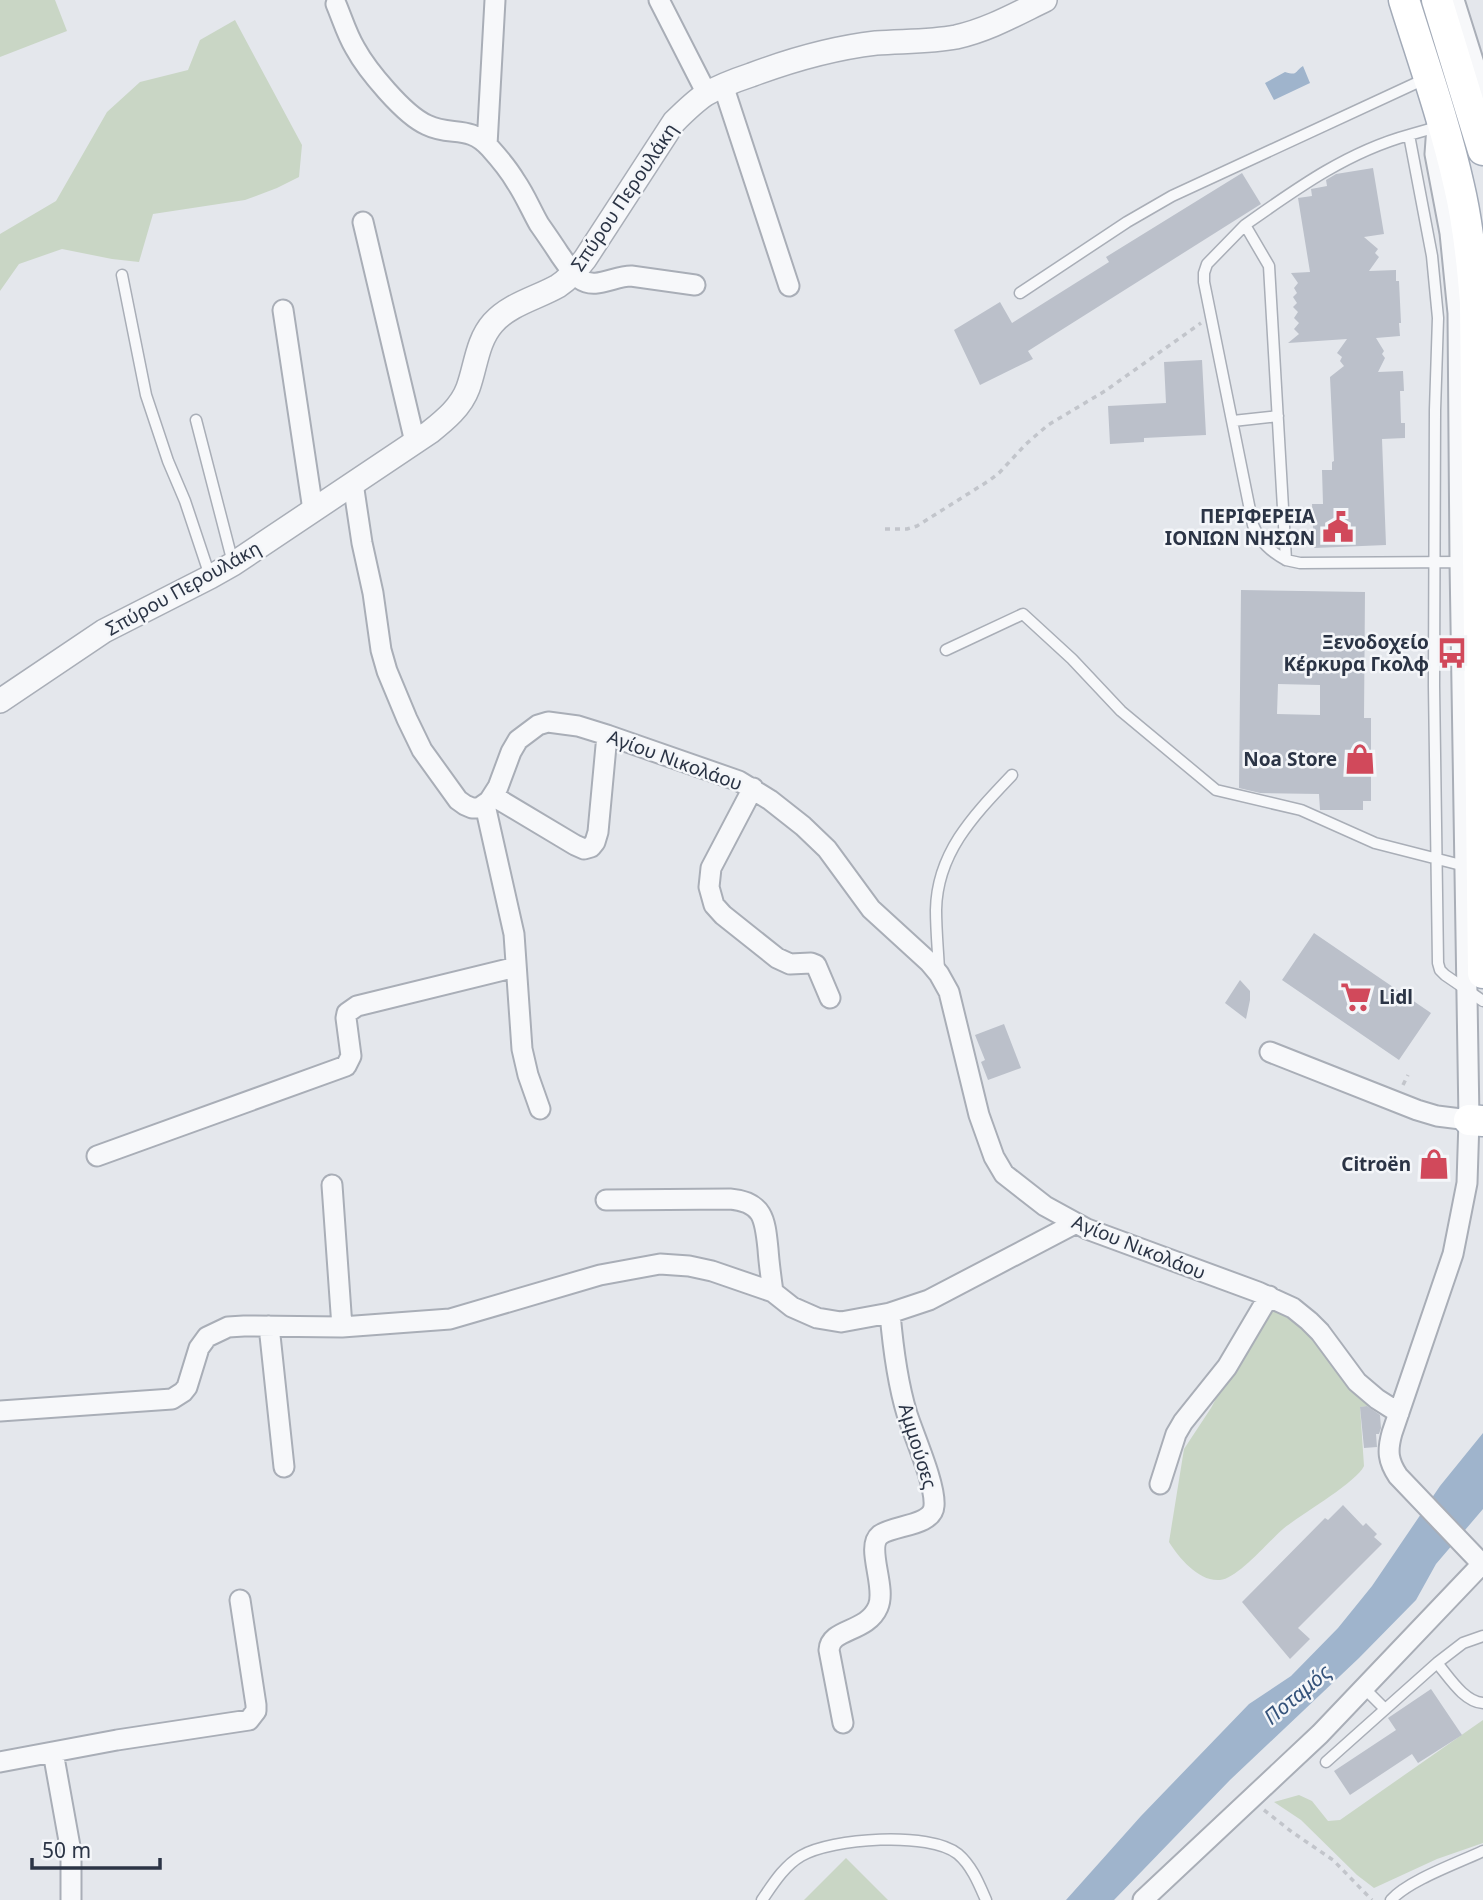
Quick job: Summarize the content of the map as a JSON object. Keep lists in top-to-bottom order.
{
  "streets": {
    "street": ["Σπύρου Περουλάκη", "Αγίου Νικολάου", "Αμμούσες"]
  },
  "water": ["Ποταμός"],
  "places": {
    "public building": ["ΠΕΡΙΦΕΡΕΙΑ ΙΟΝΙΩΝ ΝΗΣΩΝ"],
    "bus stop": ["Ξενοδοχείο Κέρκυρα Γκολφ"],
    "shop": ["Noa Store", "Citroën"],
    "supermarket": ["Lidl"]
  },
  "scale_bar": "50 m"
}
